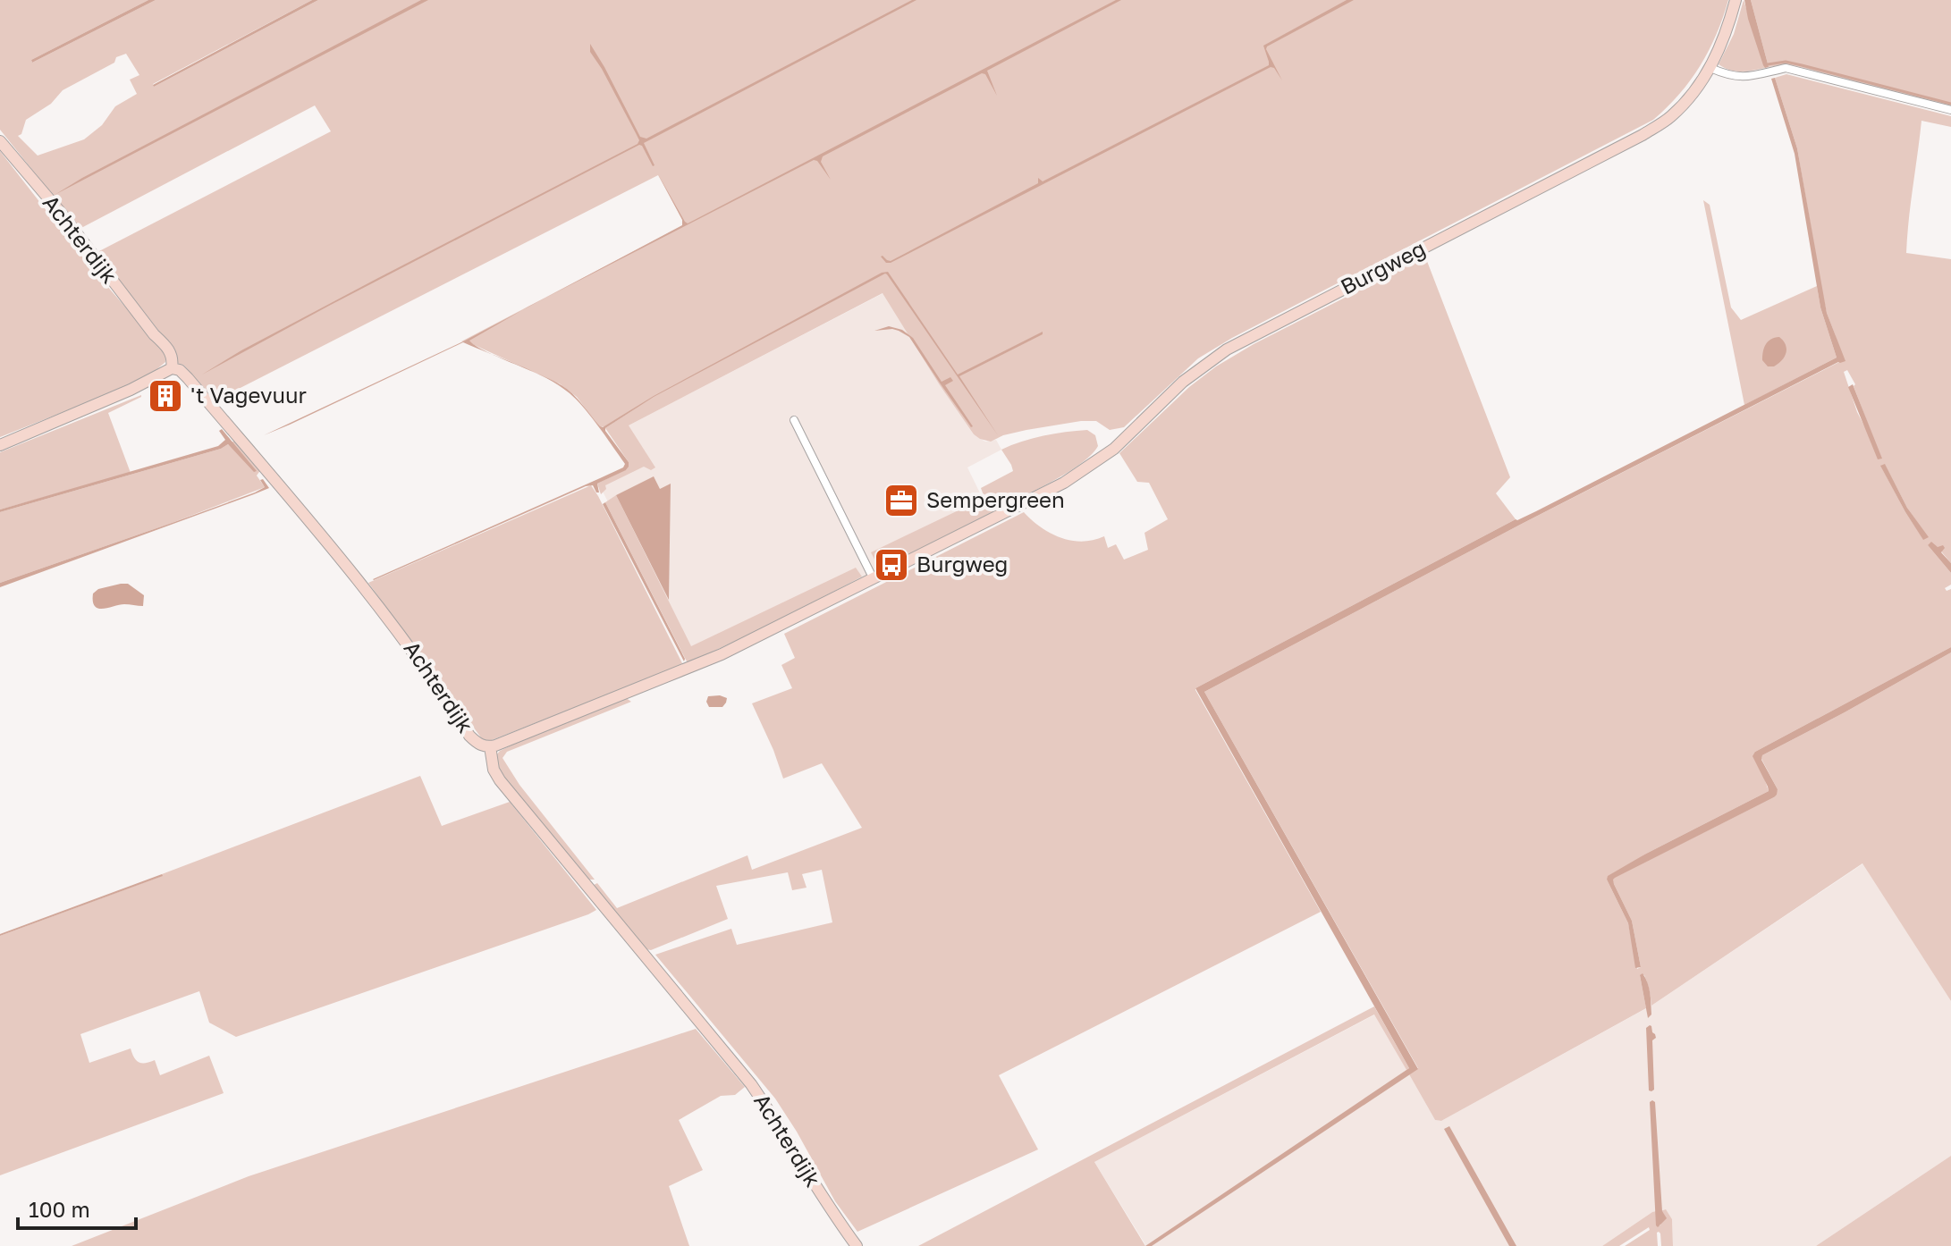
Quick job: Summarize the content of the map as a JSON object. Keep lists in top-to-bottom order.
{
  "streets": {
    "main road": ["Achterdijk", "Burgweg"]
  },
  "crossings": [
    ["Achterdijk", "Burgweg"]
  ],
  "places": {
    "building": ["'t Vagevuur"],
    "office": ["Sempergreen"],
    "bus stop": ["Burgweg"]
  },
  "scale_bar": "100 m"
}
